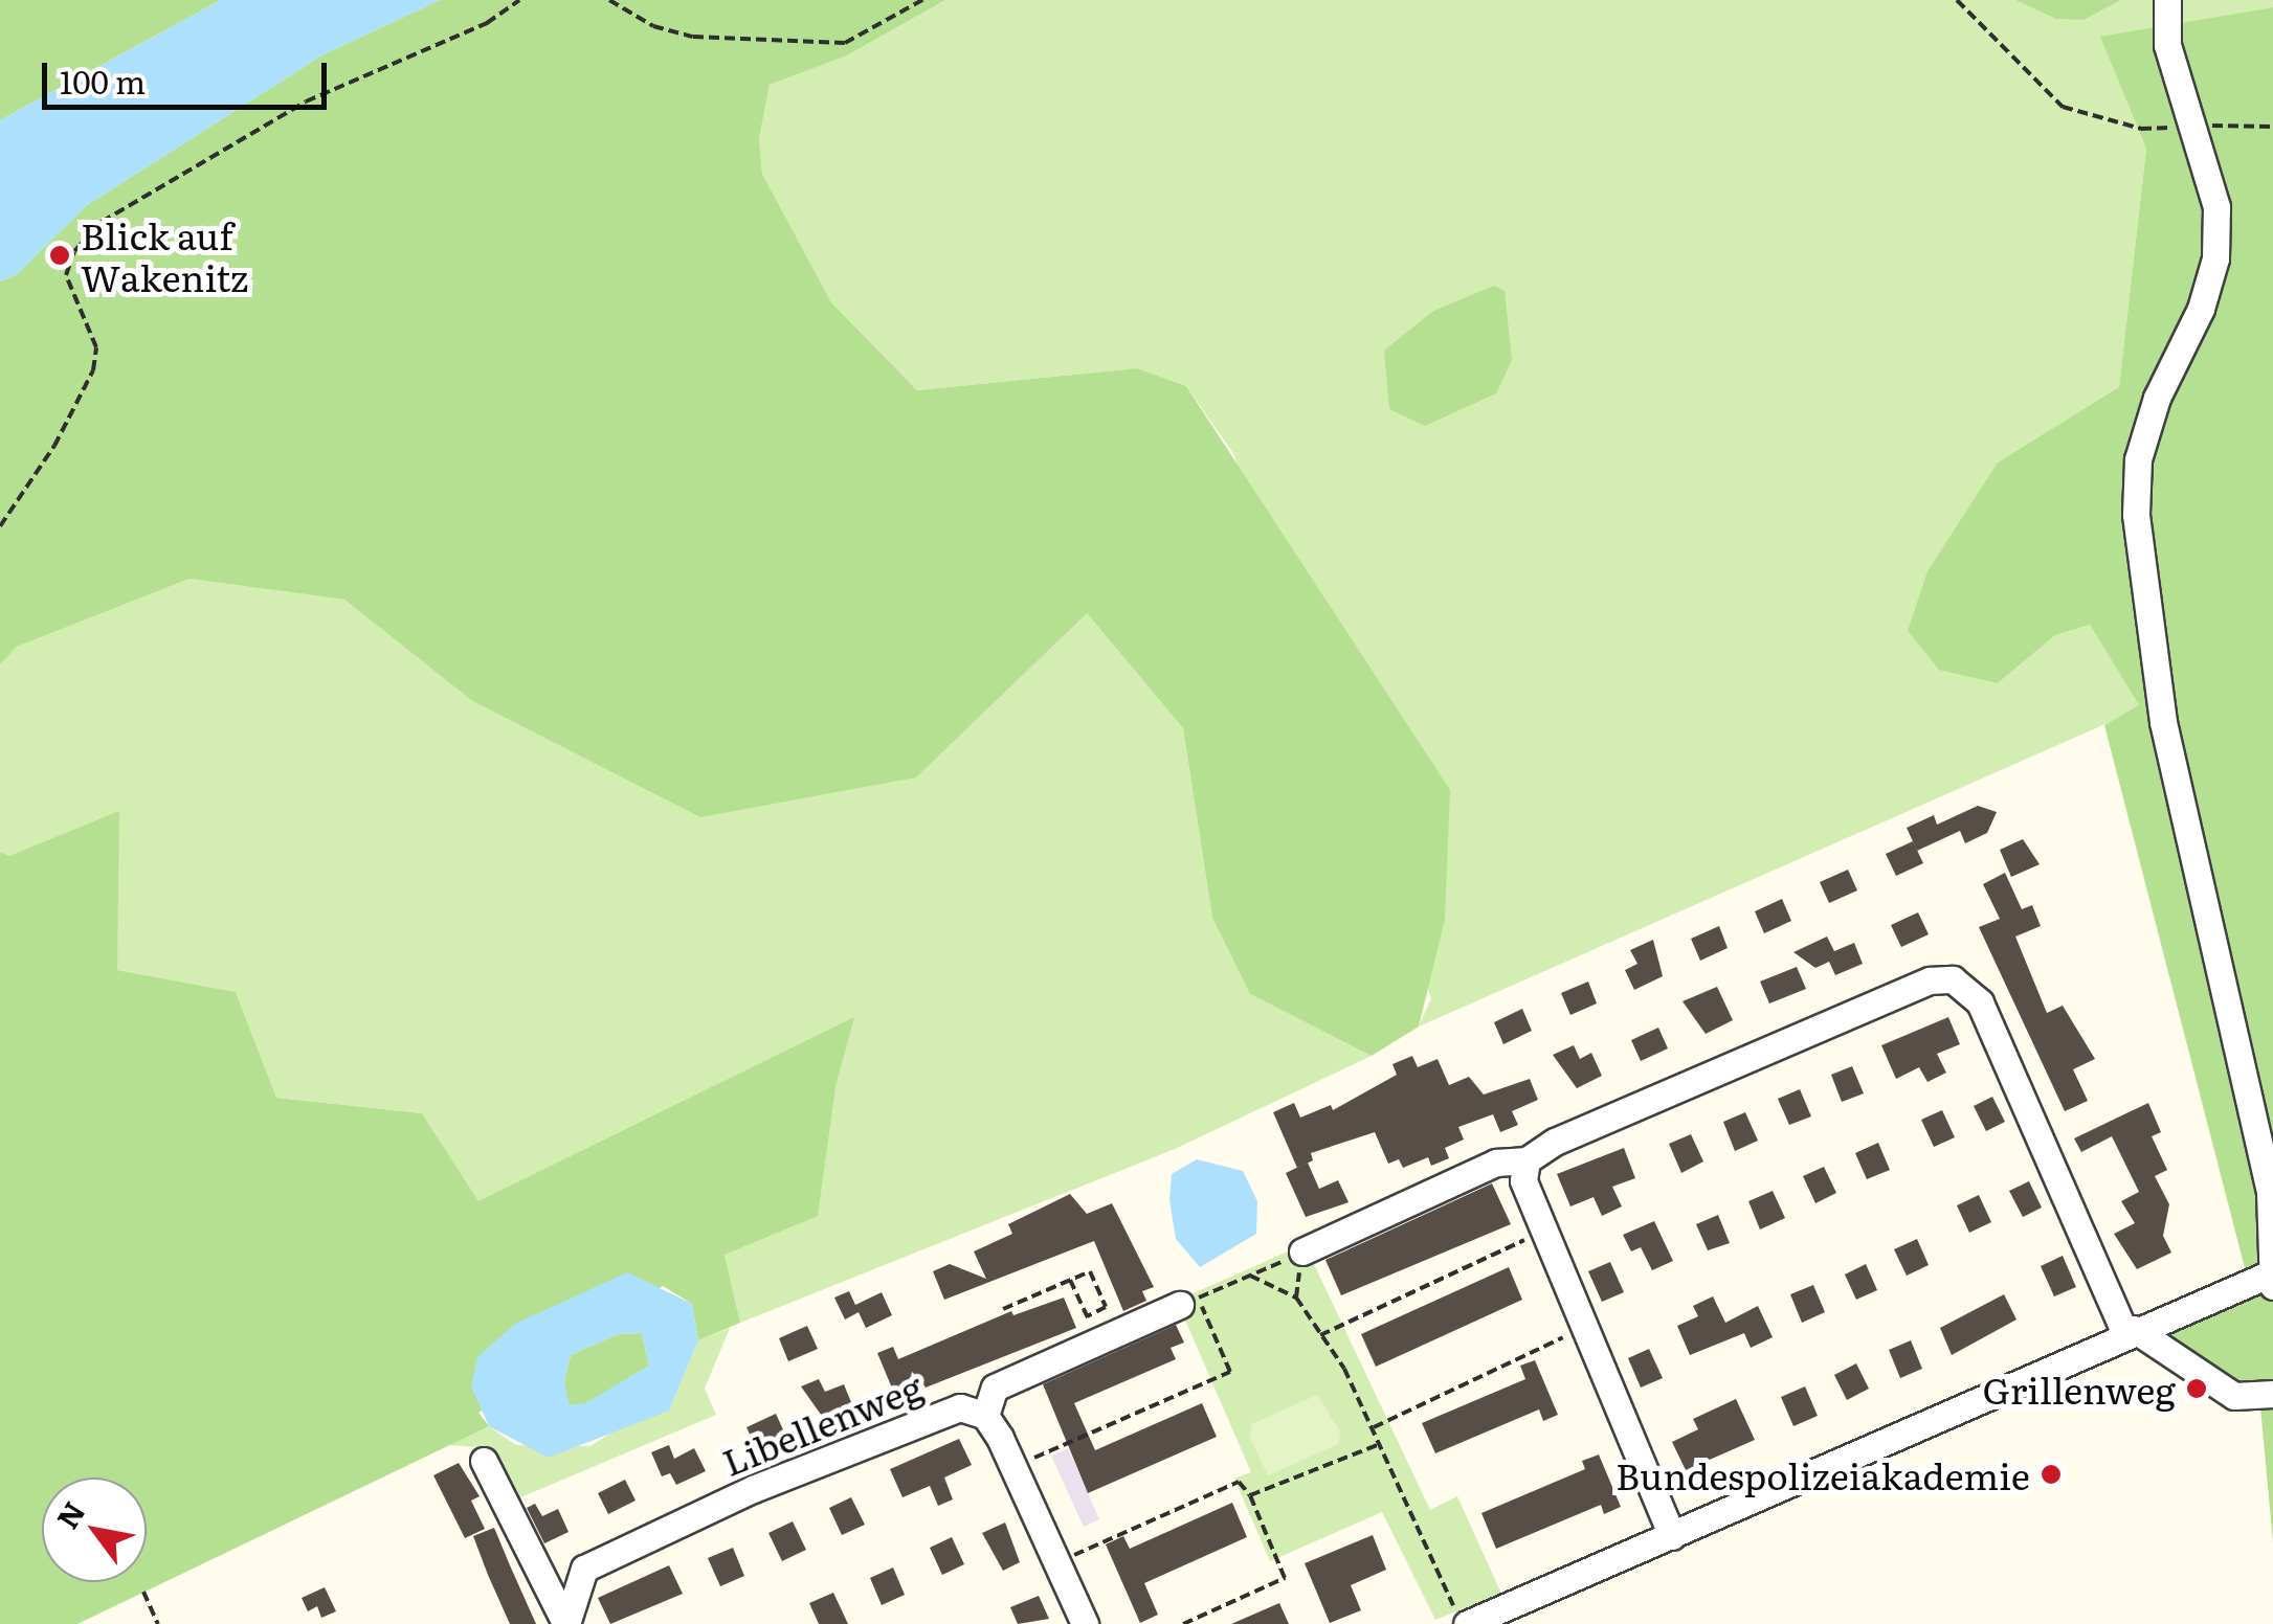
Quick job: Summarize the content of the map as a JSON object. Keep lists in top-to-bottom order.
{
  "streets": {
    "street": ["Libellenweg"]
  },
  "places": ["Blick auf Wakenitz", "Grillenweg", "Bundespolizeiakademie"],
  "scale_bar": "100 m",
  "north": "top left"
}
